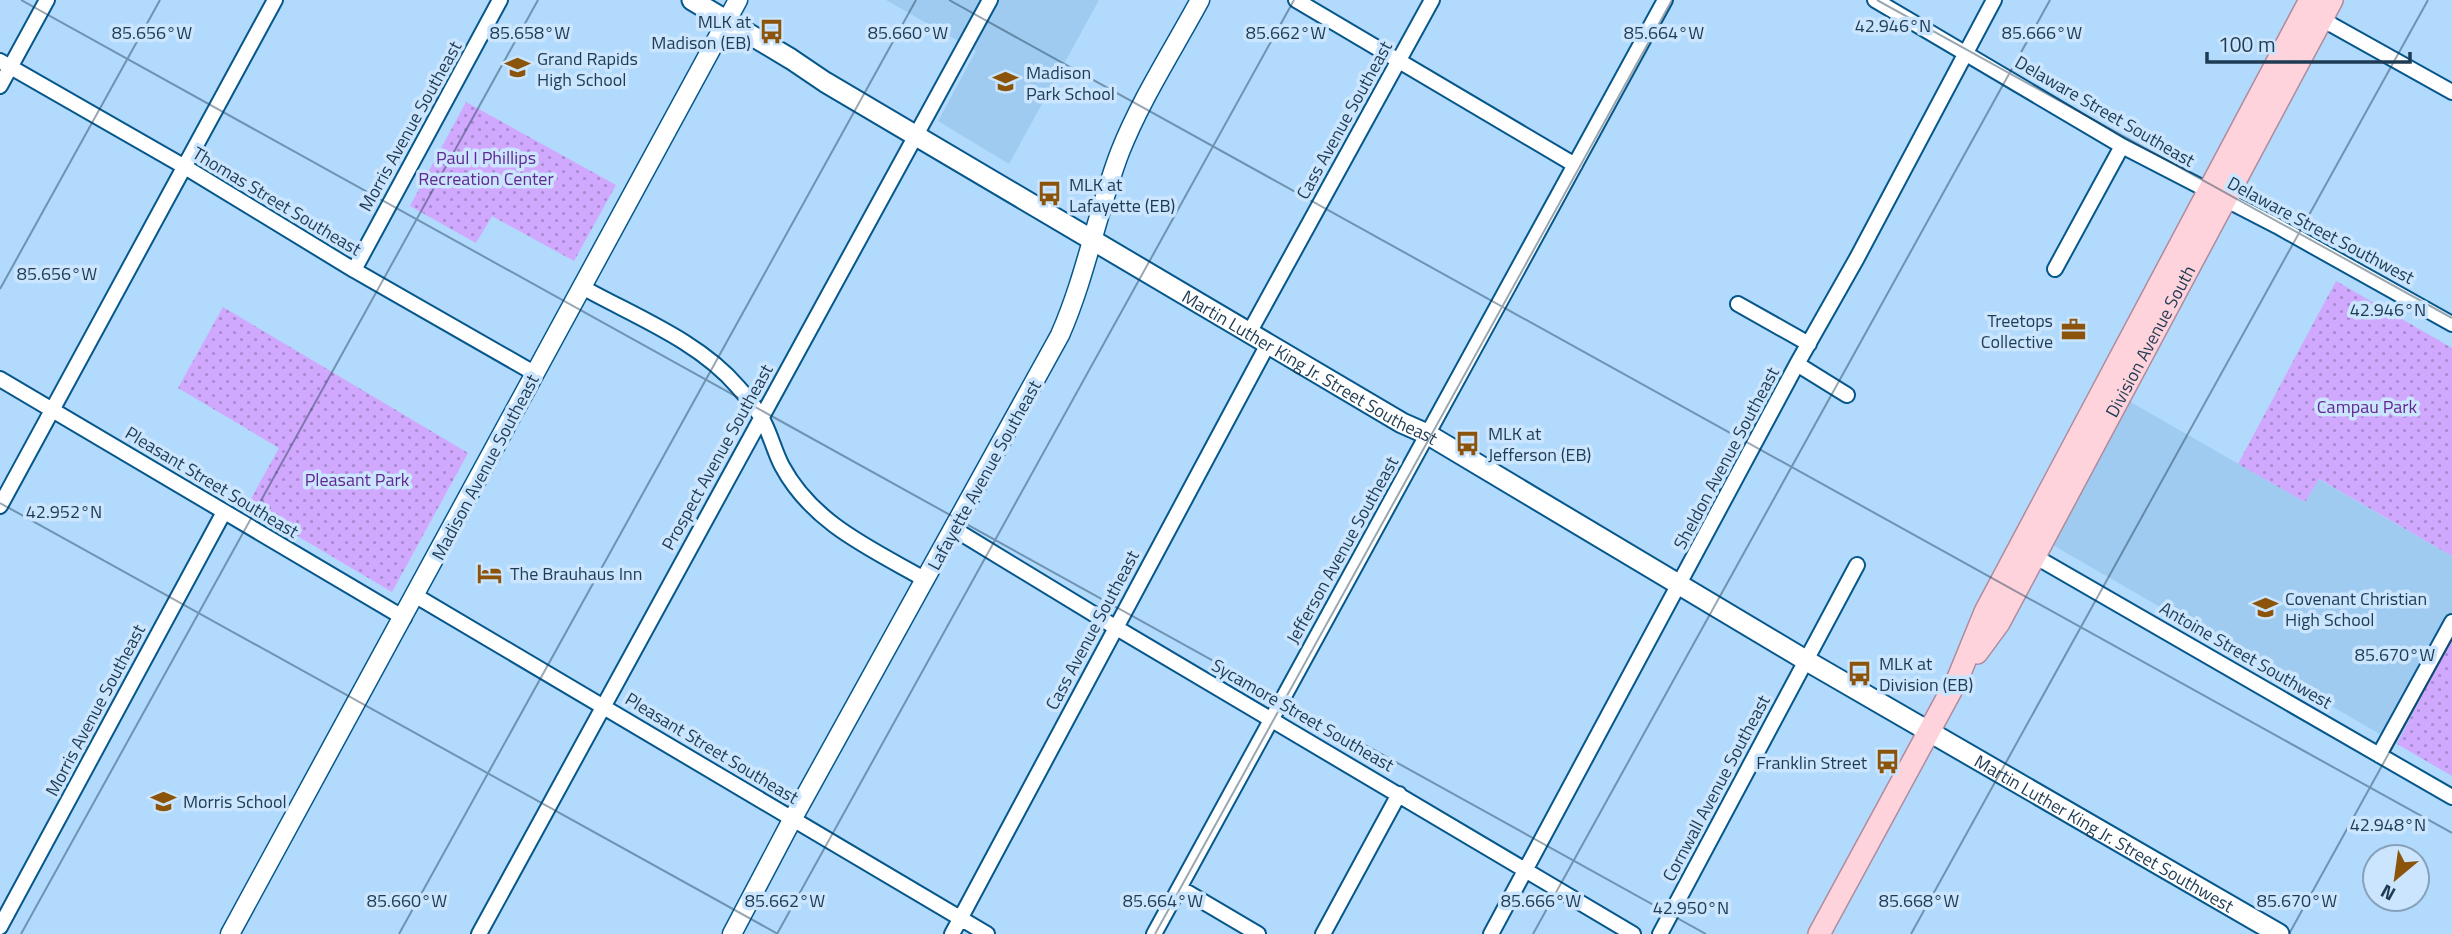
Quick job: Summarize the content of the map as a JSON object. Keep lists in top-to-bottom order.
{
  "streets": {
    "main road": ["Division Avenue South", "Martin Luther King Jr. Street Southeast", "Martin Luther King Jr. Street Southwest"],
    "street": [
      "Delaware Street Southeast",
      "Cass Avenue Southeast",
      "Morris Avenue Southeast",
      "Thomas Street Southeast",
      "Delaware Street Southwest",
      "Prospect Avenue Southeast",
      "Sheldon Avenue Southeast",
      "Madison Avenue Southeast",
      "Lafayette Avenue Southeast",
      "Pleasant Street Southeast",
      "Jefferson Avenue Southeast",
      "Antoine Street Southwest",
      "Sycamore Street Southeast",
      "Cornwall Avenue Southeast"
    ]
  },
  "crossings": [
    ["Delaware Street Southeast", "Delaware Street Southwest"],
    ["Delaware Street Southeast", "Division Avenue South"],
    ["Delaware Street Southeast", "Sheldon Avenue Southeast"],
    ["Cass Avenue Southeast", "Martin Luther King Jr. Street Southeast"],
    ["Cass Avenue Southeast", "Pleasant Street Southeast"],
    ["Cass Avenue Southeast", "Sycamore Street Southeast"],
    ["Morris Avenue Southeast", "Thomas Street Southeast"],
    ["Morris Avenue Southeast", "Pleasant Street Southeast"],
    ["Thomas Street Southeast", "Madison Avenue Southeast"],
    ["Delaware Street Southwest", "Division Avenue South"],
    ["Division Avenue South", "Martin Luther King Jr. Street Southeast"],
    ["Division Avenue South", "Antoine Street Southwest"],
    ["Division Avenue South", "Martin Luther King Jr. Street Southwest"],
    ["Martin Luther King Jr. Street Southeast", "Prospect Avenue Southeast"],
    ["Martin Luther King Jr. Street Southeast", "Sheldon Avenue Southeast"],
    ["Martin Luther King Jr. Street Southeast", "Madison Avenue Southeast"],
    ["Martin Luther King Jr. Street Southeast", "Lafayette Avenue Southeast"],
    ["Martin Luther King Jr. Street Southeast", "Jefferson Avenue Southeast"],
    ["Martin Luther King Jr. Street Southeast", "Cornwall Avenue Southeast"],
    ["Martin Luther King Jr. Street Southeast", "Martin Luther King Jr. Street Southwest"],
    ["Prospect Avenue Southeast", "Pleasant Street Southeast"],
    ["Sheldon Avenue Southeast", "Sycamore Street Southeast"],
    ["Madison Avenue Southeast", "Pleasant Street Southeast"],
    ["Lafayette Avenue Southeast", "Pleasant Street Southeast"],
    ["Lafayette Avenue Southeast", "Sycamore Street Southeast"],
    ["Jefferson Avenue Southeast", "Sycamore Street Southeast"]
  ],
  "parks": ["Paul I Phillips Recreation Center", "Campau Park", "Pleasant Park"],
  "places": {
    "bus stop": [
      "MLK at Madison (EB)",
      "MLK at Lafayette (EB)",
      "MLK at Jefferson (EB)",
      "MLK at Division (EB)",
      "Franklin Street"
    ],
    "school or university": [
      "Grand Rapids High School",
      "Madison Park School",
      "Covenant Christian High School",
      "Morris School"
    ],
    "office": ["Treetops Collective"],
    "hotel": ["The Brauhaus Inn"]
  },
  "scale_bar": "100 m",
  "north": "bottom left",
  "coordinates": [
    "42.946°N",
    "85.656°W",
    "85.658°W",
    "85.660°W",
    "85.662°W",
    "85.664°W",
    "85.666°W",
    "42.952°N",
    "85.670°W",
    "42.948°N",
    "85.668°W",
    "42.950°N"
  ]
}
